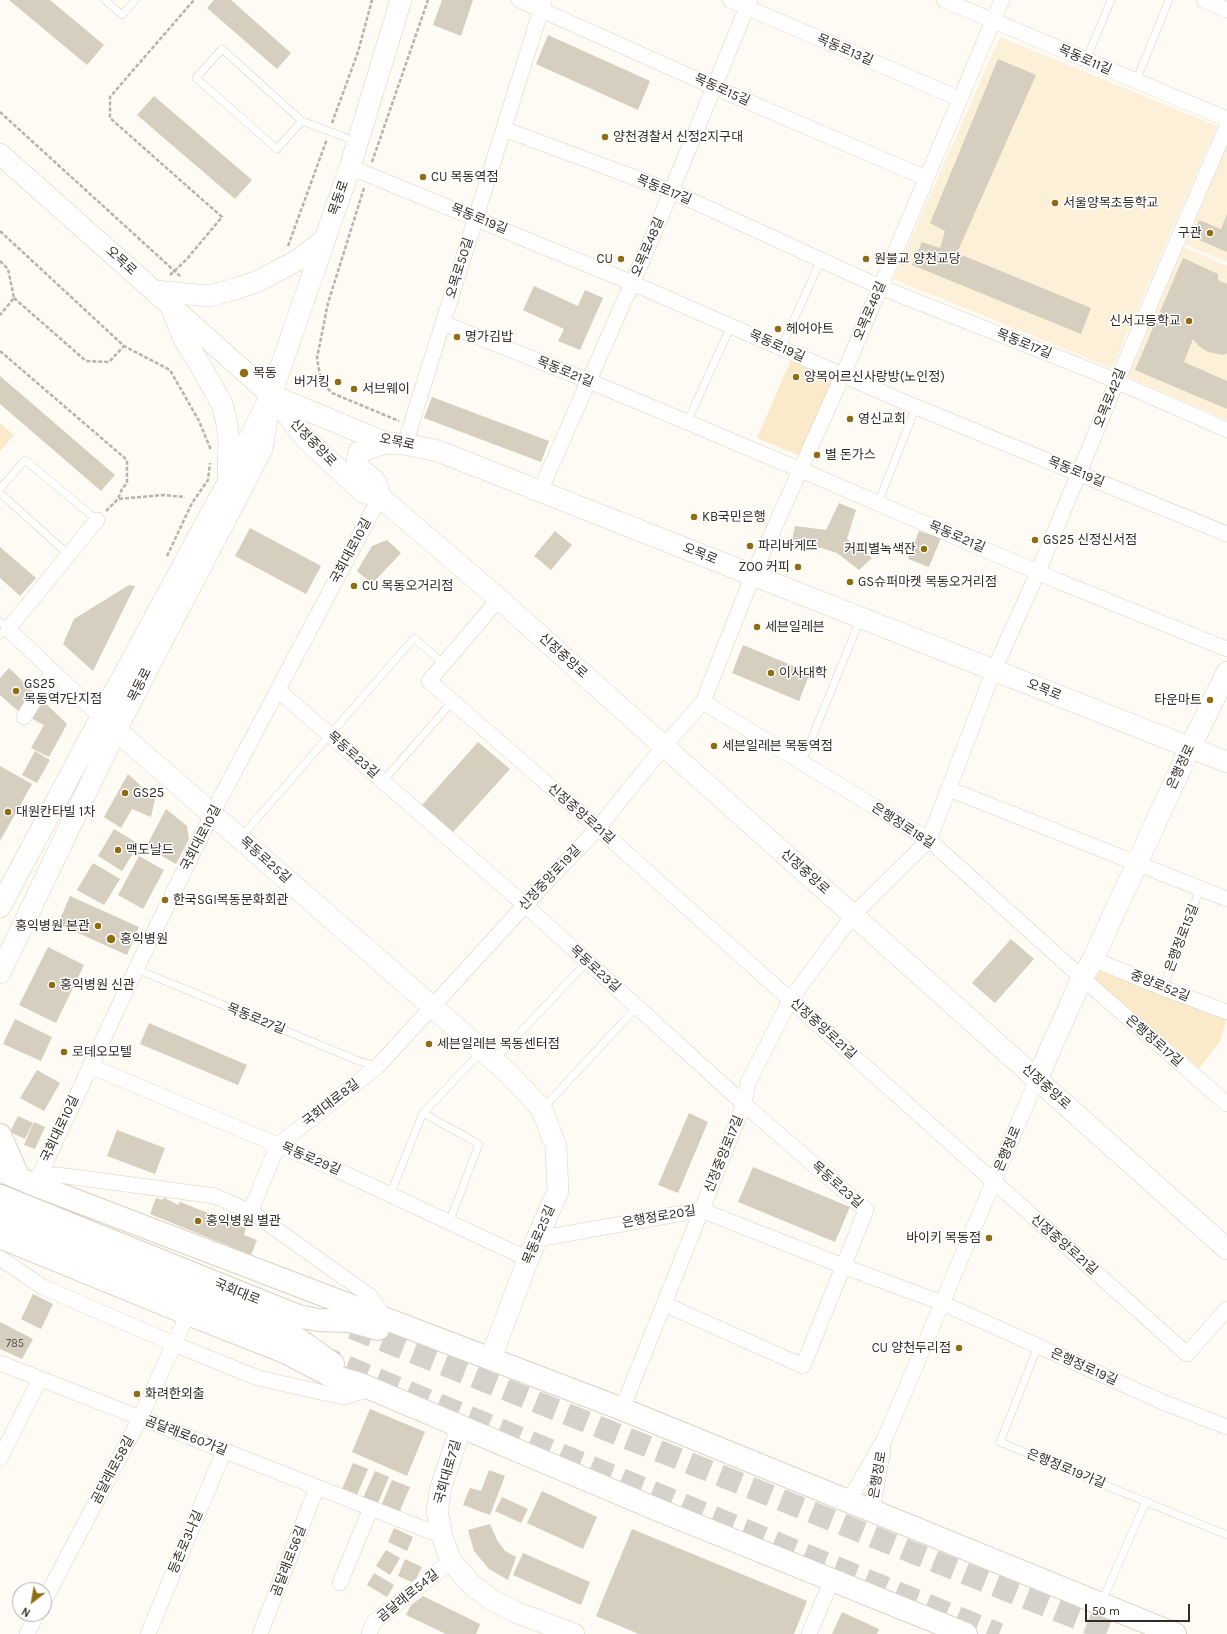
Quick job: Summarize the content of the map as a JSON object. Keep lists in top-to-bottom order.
{
  "streets": {
    "main road": [
      "목동로",
      "오목로",
      "신정중앙로",
      "은행정로",
      "목동로25길",
      "국회대로",
      "국회대로7길"
    ],
    "street": [
      "목동로13길",
      "목동로11길",
      "목동로15길",
      "목동로17길",
      "목동로19길",
      "오목로48길",
      "오목로50길",
      "오목로46길",
      "목동로21길",
      "오목로42길",
      "국회대로10길",
      "목동로23길",
      "신정중앙로21길",
      "은행정로18길",
      "신정중앙로19길",
      "은행정로15길",
      "중앙로52길",
      "은행정로17길",
      "국회대로8길",
      "신정중앙로17길",
      "목동로29길",
      "은행정로20길",
      "은행정로19길",
      "곰달래로60가길",
      "곰달래로58길",
      "등촌로3나길",
      "곰달래로56길",
      "곰달래로54길"
    ],
    "lane": ["목동로27길", "은행정로19가길"]
  },
  "crossings": [
    ["목동로13길", "오목로48길"],
    ["목동로13길", "오목로46길"],
    ["목동로11길", "오목로46길"],
    ["목동로15길", "오목로48길"],
    ["목동로15길", "오목로50길"],
    ["목동로15길", "오목로46길"],
    ["목동로17길", "오목로48길"],
    ["목동로17길", "오목로50길"],
    ["목동로17길", "오목로46길"],
    ["목동로17길", "오목로42길"],
    ["목동로", "목동로19길"],
    ["목동로", "오목로"],
    ["목동로", "신정중앙로"],
    ["목동로", "목동로25길"],
    ["목동로19길", "오목로48길"],
    ["목동로19길", "오목로50길"],
    ["목동로19길", "오목로46길"],
    ["목동로19길", "오목로42길"],
    ["오목로48길", "오목로"],
    ["오목로48길", "목동로21길"],
    ["오목로", "오목로50길"],
    ["오목로", "오목로46길"],
    ["오목로", "오목로42길"],
    ["오목로", "신정중앙로"],
    ["오목로", "은행정로"],
    ["오목로50길", "목동로21길"],
    ["오목로50길", "신정중앙로"],
    ["오목로46길", "목동로21길"],
    ["오목로46길", "은행정로18길"],
    ["오목로46길", "신정중앙로19길"],
    ["목동로21길", "오목로42길"],
    ["오목로42길", "은행정로18길"],
    ["오목로42길", "신정중앙로17길"],
    ["신정중앙로", "국회대로10길"],
    ["신정중앙로", "은행정로"],
    ["신정중앙로", "신정중앙로21길"],
    ["신정중앙로", "신정중앙로19길"],
    ["신정중앙로", "신정중앙로17길"],
    ["국회대로10길", "목동로23길"],
    ["국회대로10길", "목동로25길"],
    ["국회대로10길", "목동로27길"],
    ["국회대로10길", "목동로29길"],
    ["목동로23길", "신정중앙로19길"],
    ["목동로23길", "신정중앙로17길"],
    ["목동로23길", "은행정로20길"],
    ["은행정로", "신정중앙로21길"],
    ["은행정로", "은행정로18길"],
    ["은행정로", "은행정로15길"],
    ["은행정로", "중앙로52길"],
    ["은행정로", "은행정로17길"],
    ["은행정로", "은행정로20길"],
    ["은행정로", "은행정로19길"],
    ["신정중앙로21길", "신정중앙로19길"],
    ["신정중앙로21길", "신정중앙로17길"],
    ["은행정로18길", "신정중앙로19길"],
    ["은행정로18길", "은행정로17길"],
    ["은행정로18길", "신정중앙로17길"],
    ["목동로25길", "신정중앙로19길"],
    ["목동로25길", "국회대로8길"],
    ["목동로25길", "목동로29길"],
    ["목동로25길", "은행정로20길"],
    ["목동로25길", "국회대로"],
    ["신정중앙로19길", "국회대로8길"],
    ["은행정로15길", "중앙로52길"],
    ["목동로27길", "국회대로8길"],
    ["국회대로8길", "목동로29길"],
    ["신정중앙로17길", "은행정로20길"],
    ["은행정로20길", "은행정로19길"],
    ["은행정로19길", "은행정로19가길"],
    ["곰달래로60가길", "곰달래로58길"],
    ["곰달래로60가길", "국회대로7길"],
    ["곰달래로60가길", "등촌로3나길"],
    ["곰달래로60가길", "곰달래로56길"],
    ["국회대로7길", "곰달래로54길"]
  ],
  "places": [
    "양천경찰서 신정2지구대",
    "CU 목동역점",
    "서울양목초등학교",
    "구관",
    "CU",
    "원불교 양천교당",
    "신서고등학교",
    "헤어아트",
    "명가김밥",
    "목동",
    "양목어르신사랑방(노인정)",
    "버거킹",
    "서브웨이",
    "영신교회",
    "별 돈가스",
    "KB국민은행",
    "GS25 신정신서점",
    "파리바게뜨",
    "커피별녹색잔",
    "ZOO 커피",
    "GS슈퍼마켓 목동오거리점",
    "CU 목동오거리점",
    "세븐일레븐",
    "이사대학",
    "GS25 목동역7단지점",
    "타운마트",
    "세븐일레븐 목동역점",
    "GS25",
    "대원칸타빌 1차",
    "맥도날드",
    "한국SGI목동문화회관",
    "홍익병원 본관",
    "홍익병원",
    "홍익병원 신관",
    "세븐일레븐 목동센터점",
    "로데오모텔",
    "홍익병원 별관",
    "바이키 목동점",
    "CU 양천두리점",
    "화려한외출"
  ],
  "house_numbers": ["785"],
  "scale_bar": "50 m",
  "north": "bottom left"
}
